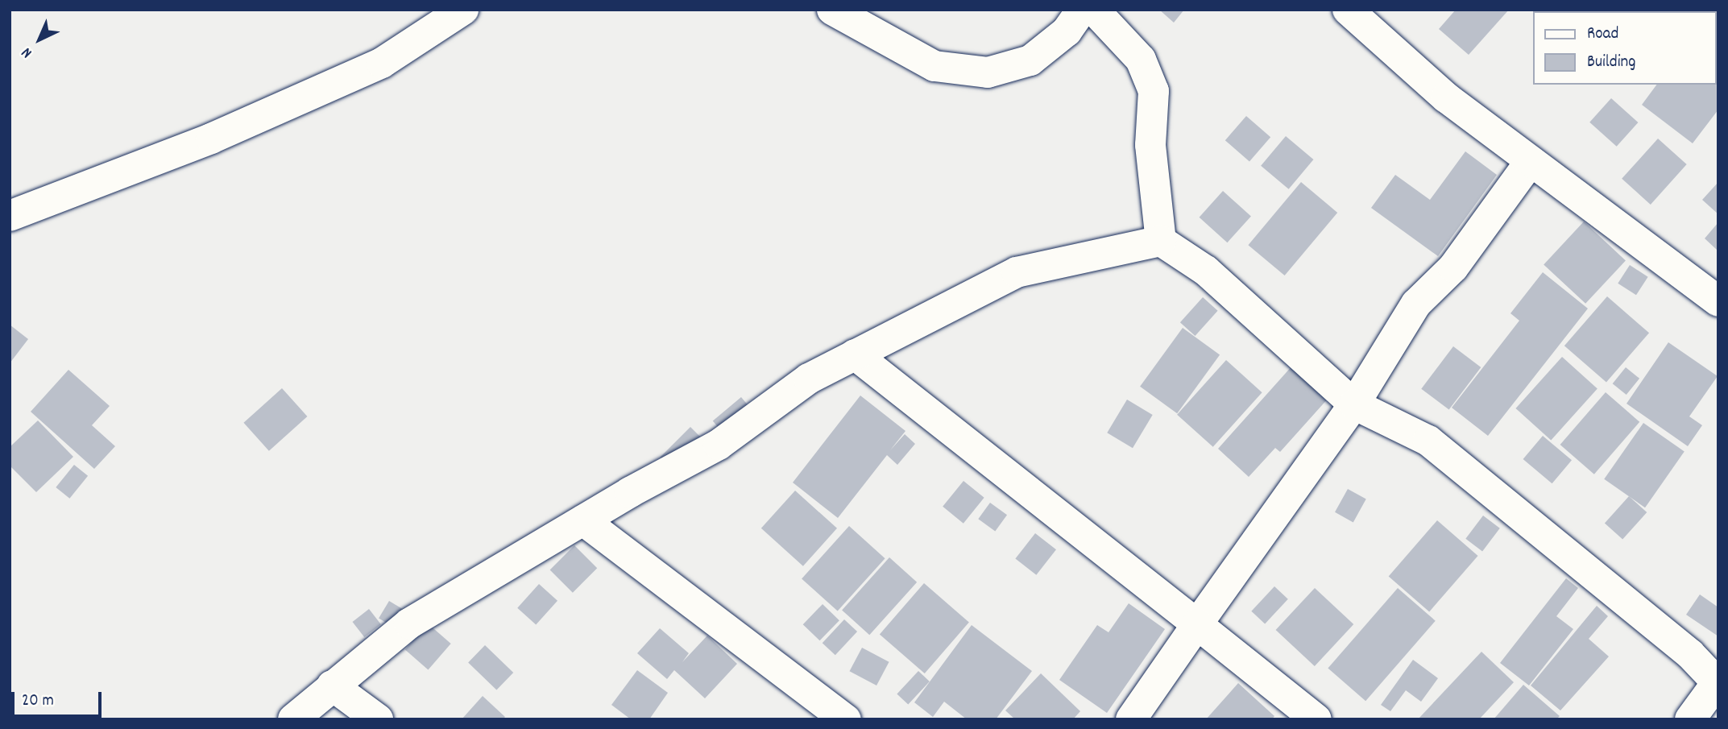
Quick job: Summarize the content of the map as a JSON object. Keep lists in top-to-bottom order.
{
  "legend": ["Road", "Building"],
  "scale_bar": "20 m",
  "north": "bottom left"
}
